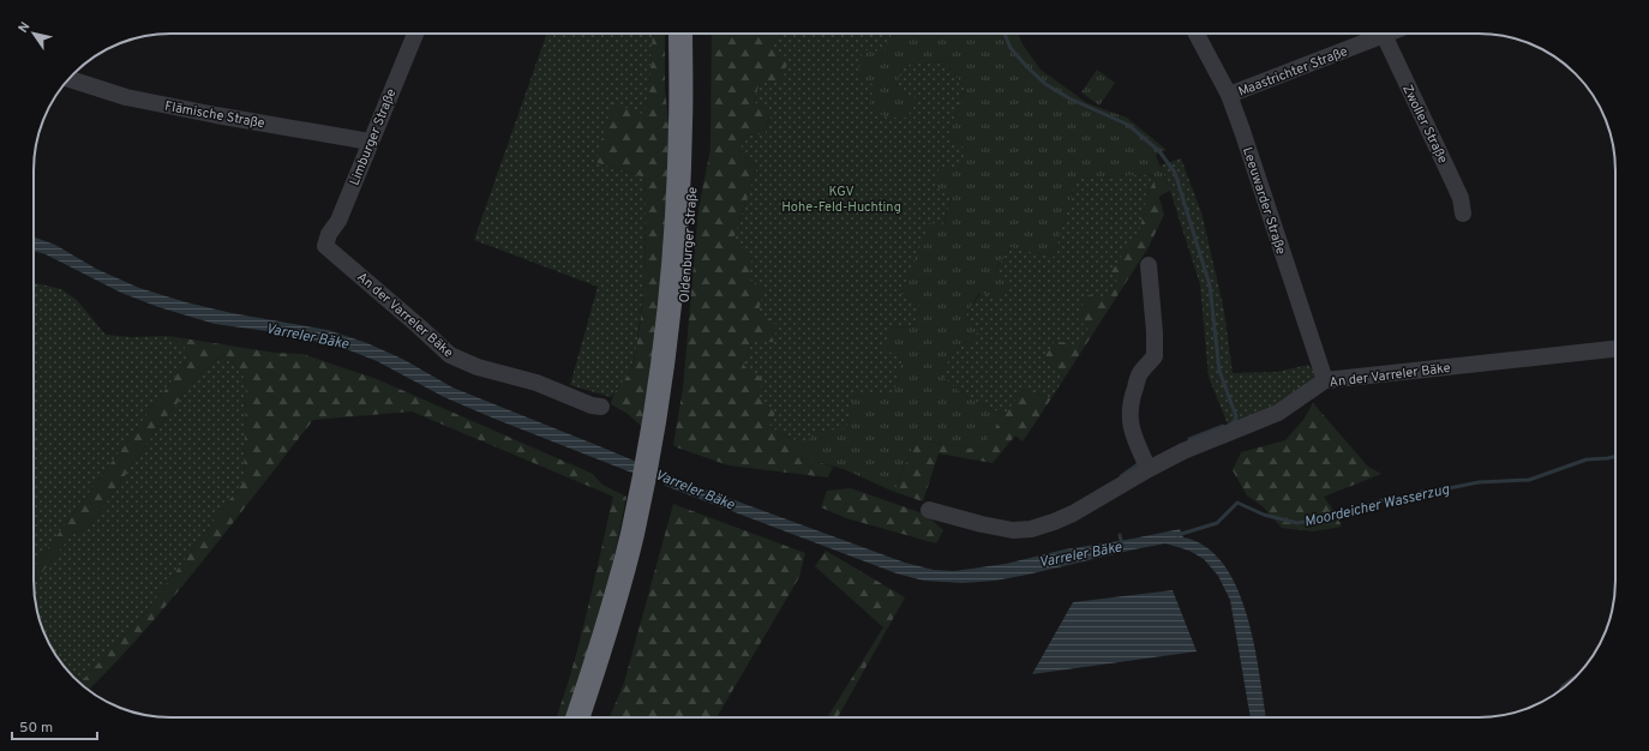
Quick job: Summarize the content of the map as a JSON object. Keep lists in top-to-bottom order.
{
  "streets": {
    "highway": ["Oldenburger Straße"],
    "street": [
      "Maastrichter Straße",
      "Flämische Straße",
      "Zwoller Straße",
      "Limburger Straße",
      "Leeuwarder Straße",
      "An der Varreler Bäke"
    ]
  },
  "crossings": [
    ["Maastrichter Straße", "Zwoller Straße"],
    ["Maastrichter Straße", "Leeuwarder Straße"],
    ["Flämische Straße", "Limburger Straße"],
    ["Limburger Straße", "An der Varreler Bäke"],
    ["Leeuwarder Straße", "An der Varreler Bäke"]
  ],
  "water": ["Varreler Bäke", "Moordeicher Wasserzug"],
  "parks": ["KGV Hohe-Feld-Huchting"],
  "scale_bar": "50 m",
  "north": "top left"
}
